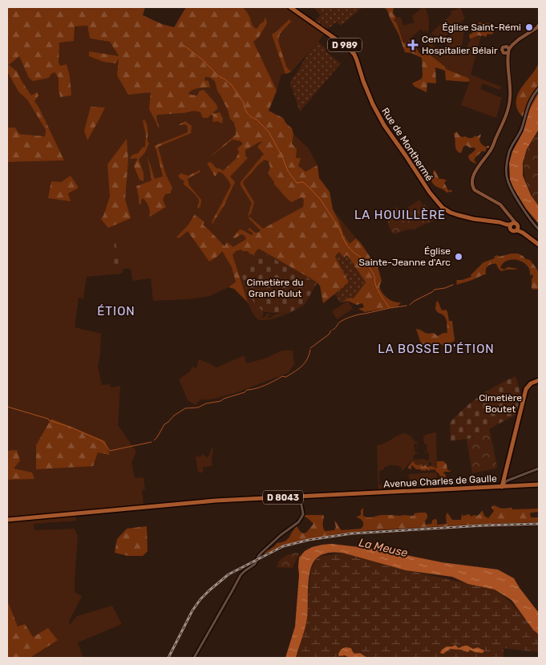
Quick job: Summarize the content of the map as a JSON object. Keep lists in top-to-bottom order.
{
  "streets": {
    "main road": [
      "D 989",
      "Rue de Monthermé",
      "Avenue Charles de Gaulle",
      "D 8043"
    ]
  },
  "crossings": [
    ["D 989", "Rue de Monthermé"],
    ["Avenue Charles de Gaulle", "D 8043"]
  ],
  "districts": ["LA HOUILLÈRE", "ÉTION", "LA BOSSE D'ÉTION"],
  "water": ["La Meuse"],
  "parks": ["Cimetière du Grand Rulut", "Cimetière Boutet"],
  "places": {
    "other": ["Église Saint-Rémi", "Église Sainte-Jeanne d'Arc"],
    "health": ["Centre Hospitalier Bélair"]
  }
}
